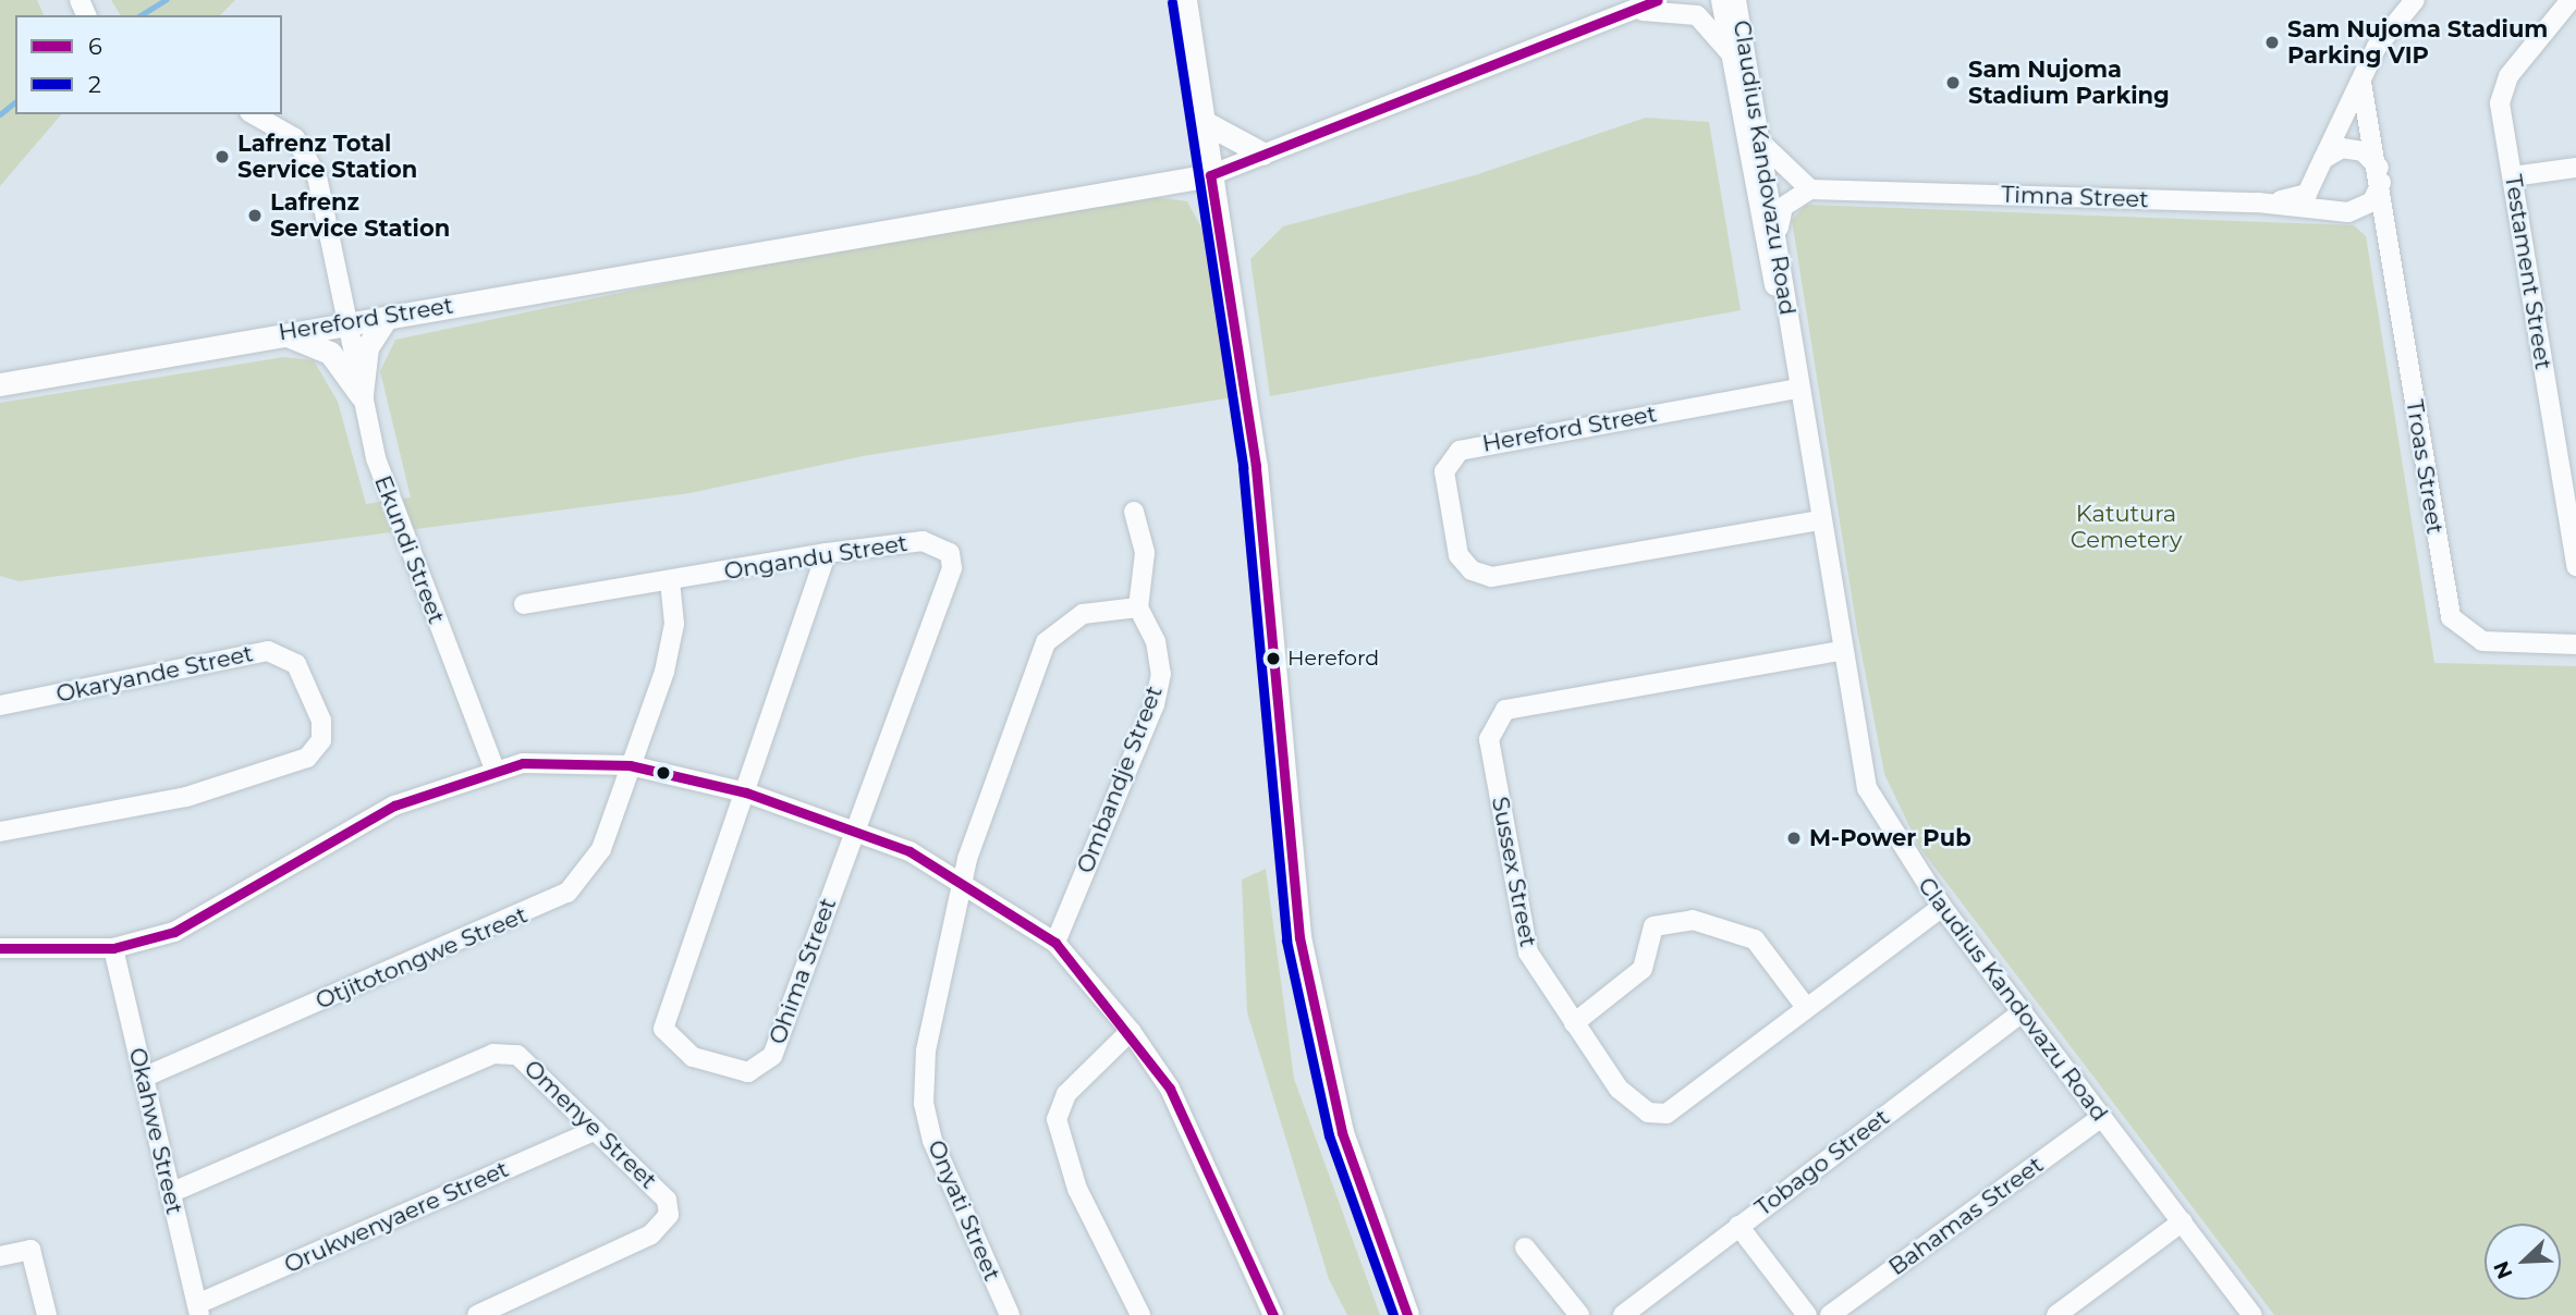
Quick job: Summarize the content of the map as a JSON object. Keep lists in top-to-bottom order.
{
  "streets": {
    "main road": ["Hereford Street"],
    "street": [
      "Claudius Kandovazu Road",
      "Timna Street",
      "Testament Street",
      "Troas Street",
      "Ekundi Street",
      "Ongandu Street",
      "Okaryande Street",
      "Ombandje Street",
      "Sussex Street",
      "Otjitotongwe Street",
      "Ohima Street",
      "Omenye Street",
      "Okahwe Street",
      "Tobago Street",
      "Onyati Street",
      "Bahamas Street",
      "Orukwenyaere Street"
    ]
  },
  "crossings": [
    ["Claudius Kandovazu Road", "Timna Street"],
    ["Claudius Kandovazu Road", "Hereford Street"],
    ["Claudius Kandovazu Road", "Sussex Street"],
    ["Claudius Kandovazu Road", "Tobago Street"],
    ["Claudius Kandovazu Road", "Bahamas Street"],
    ["Timna Street", "Troas Street"],
    ["Hereford Street", "Ekundi Street"],
    ["Ongandu Street", "Otjitotongwe Street"],
    ["Ongandu Street", "Ohima Street"],
    ["Otjitotongwe Street", "Okahwe Street"],
    ["Omenye Street", "Okahwe Street"],
    ["Omenye Street", "Orukwenyaere Street"],
    ["Okahwe Street", "Orukwenyaere Street"]
  ],
  "parks": ["Katutura Cemetery"],
  "places": [
    "Sam Nujoma Stadium Parking VIP",
    "Sam Nujoma Stadium Parking",
    "Lafrenz Total Service Station",
    "Lafrenz Service Station",
    "Hereford",
    "M-Power Pub"
  ],
  "lines": ["transit line 6", "transit line 2"],
  "legend": ["6", "2"],
  "north": "bottom left"
}
